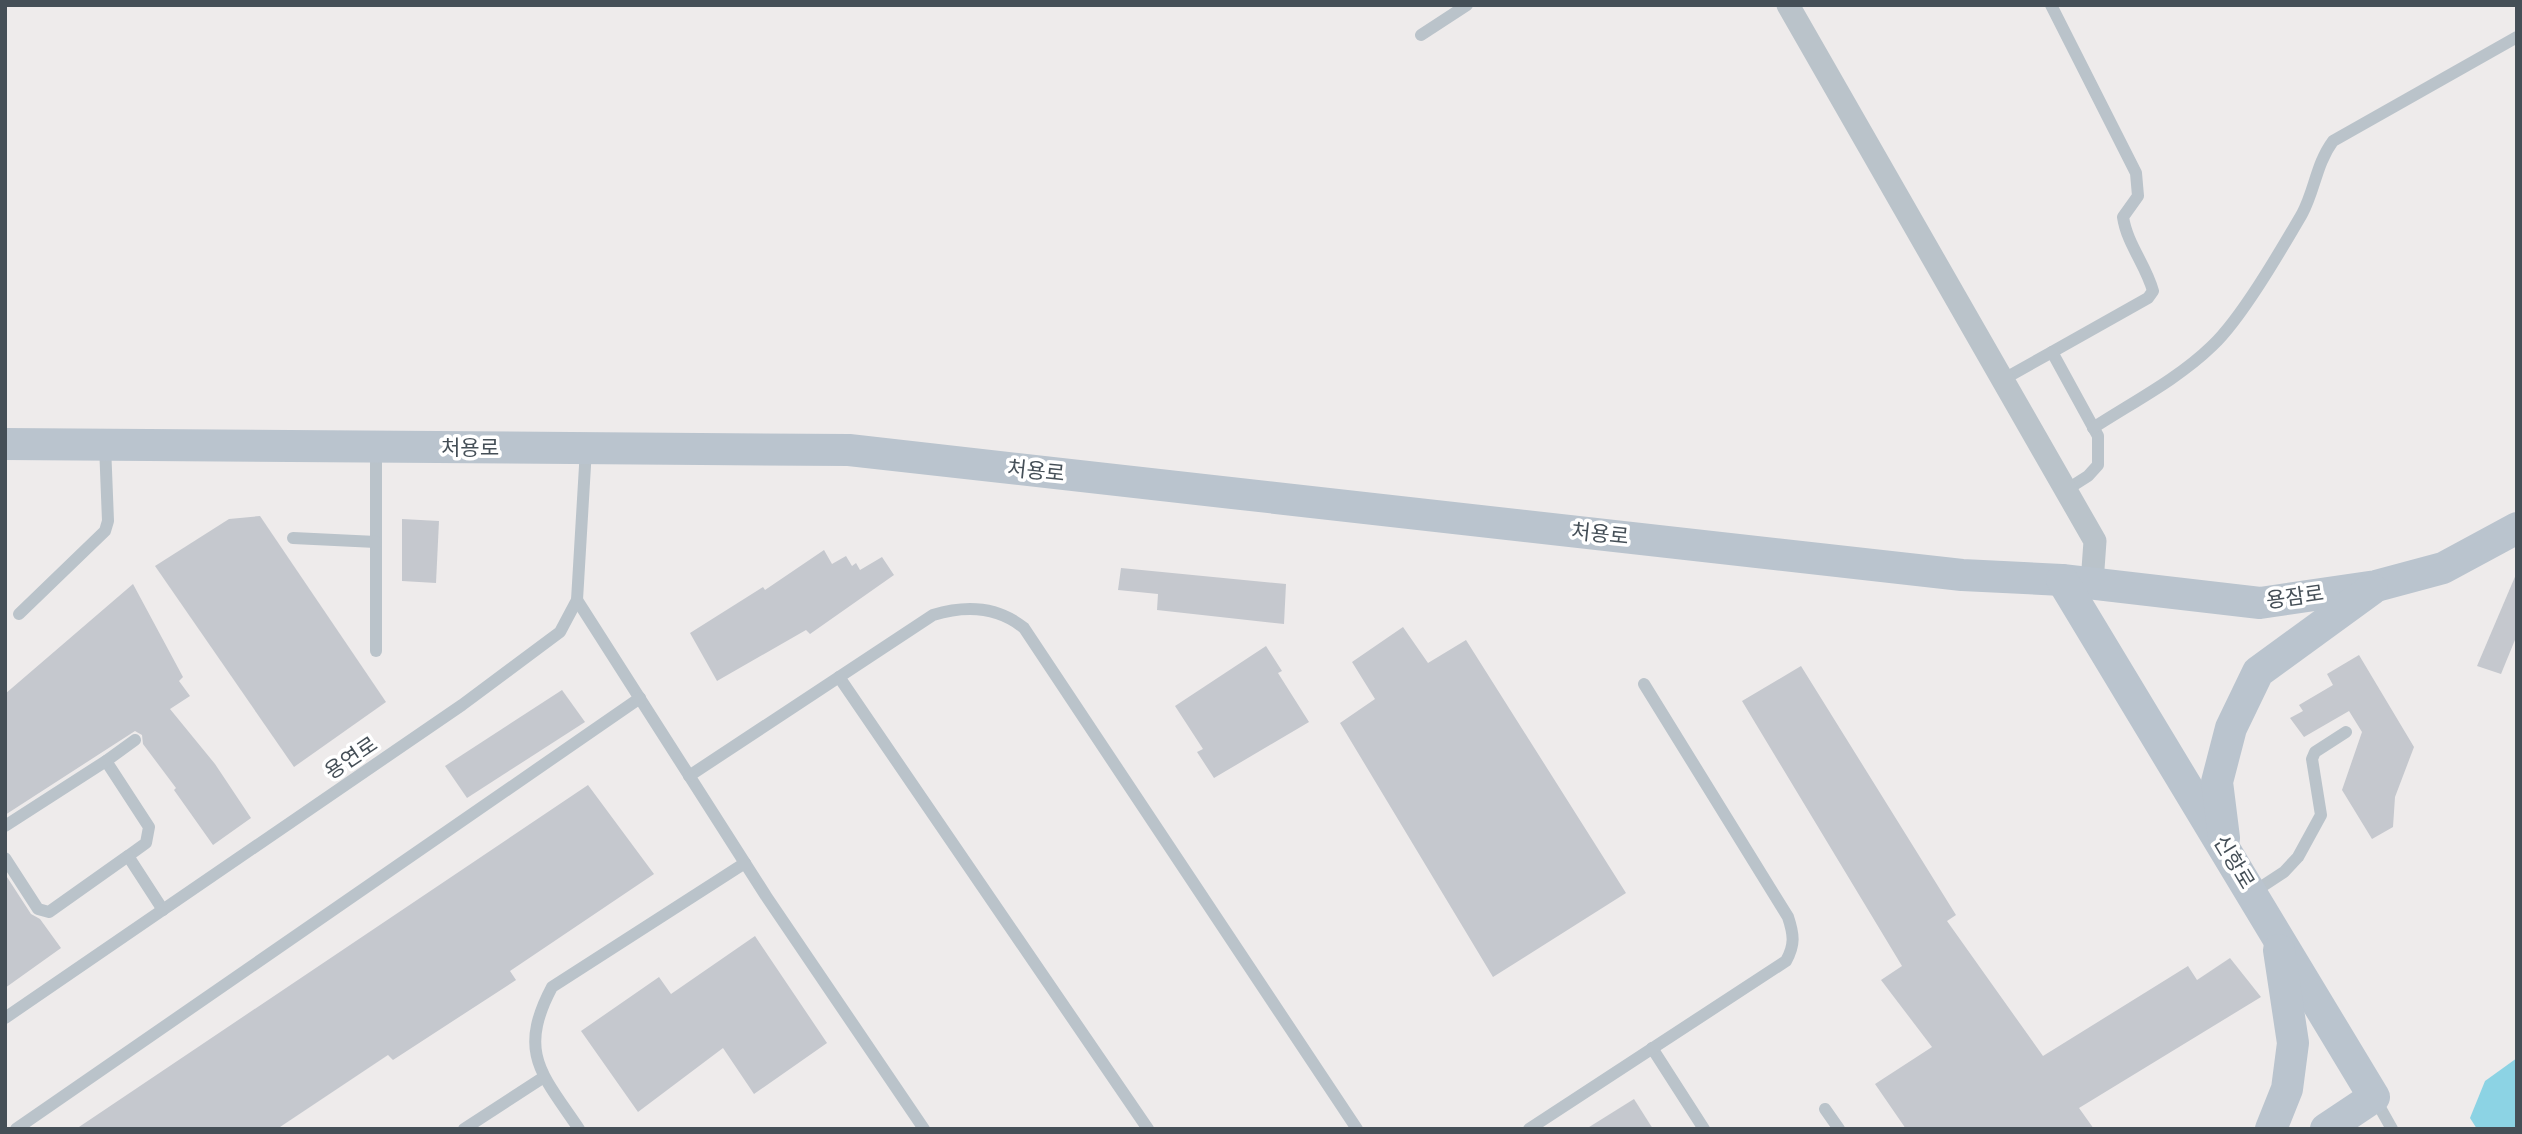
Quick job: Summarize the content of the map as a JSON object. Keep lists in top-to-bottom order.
{
  "streets": {
    "street": ["처용로", "용잠로", "신항로"],
    "lane": ["용연로"]
  },
  "crossings": [
    ["처용로", "용잠로"],
    ["처용로", "용연로"],
    ["처용로", "신항로"],
    ["용잠로", "신항로"]
  ]
}
